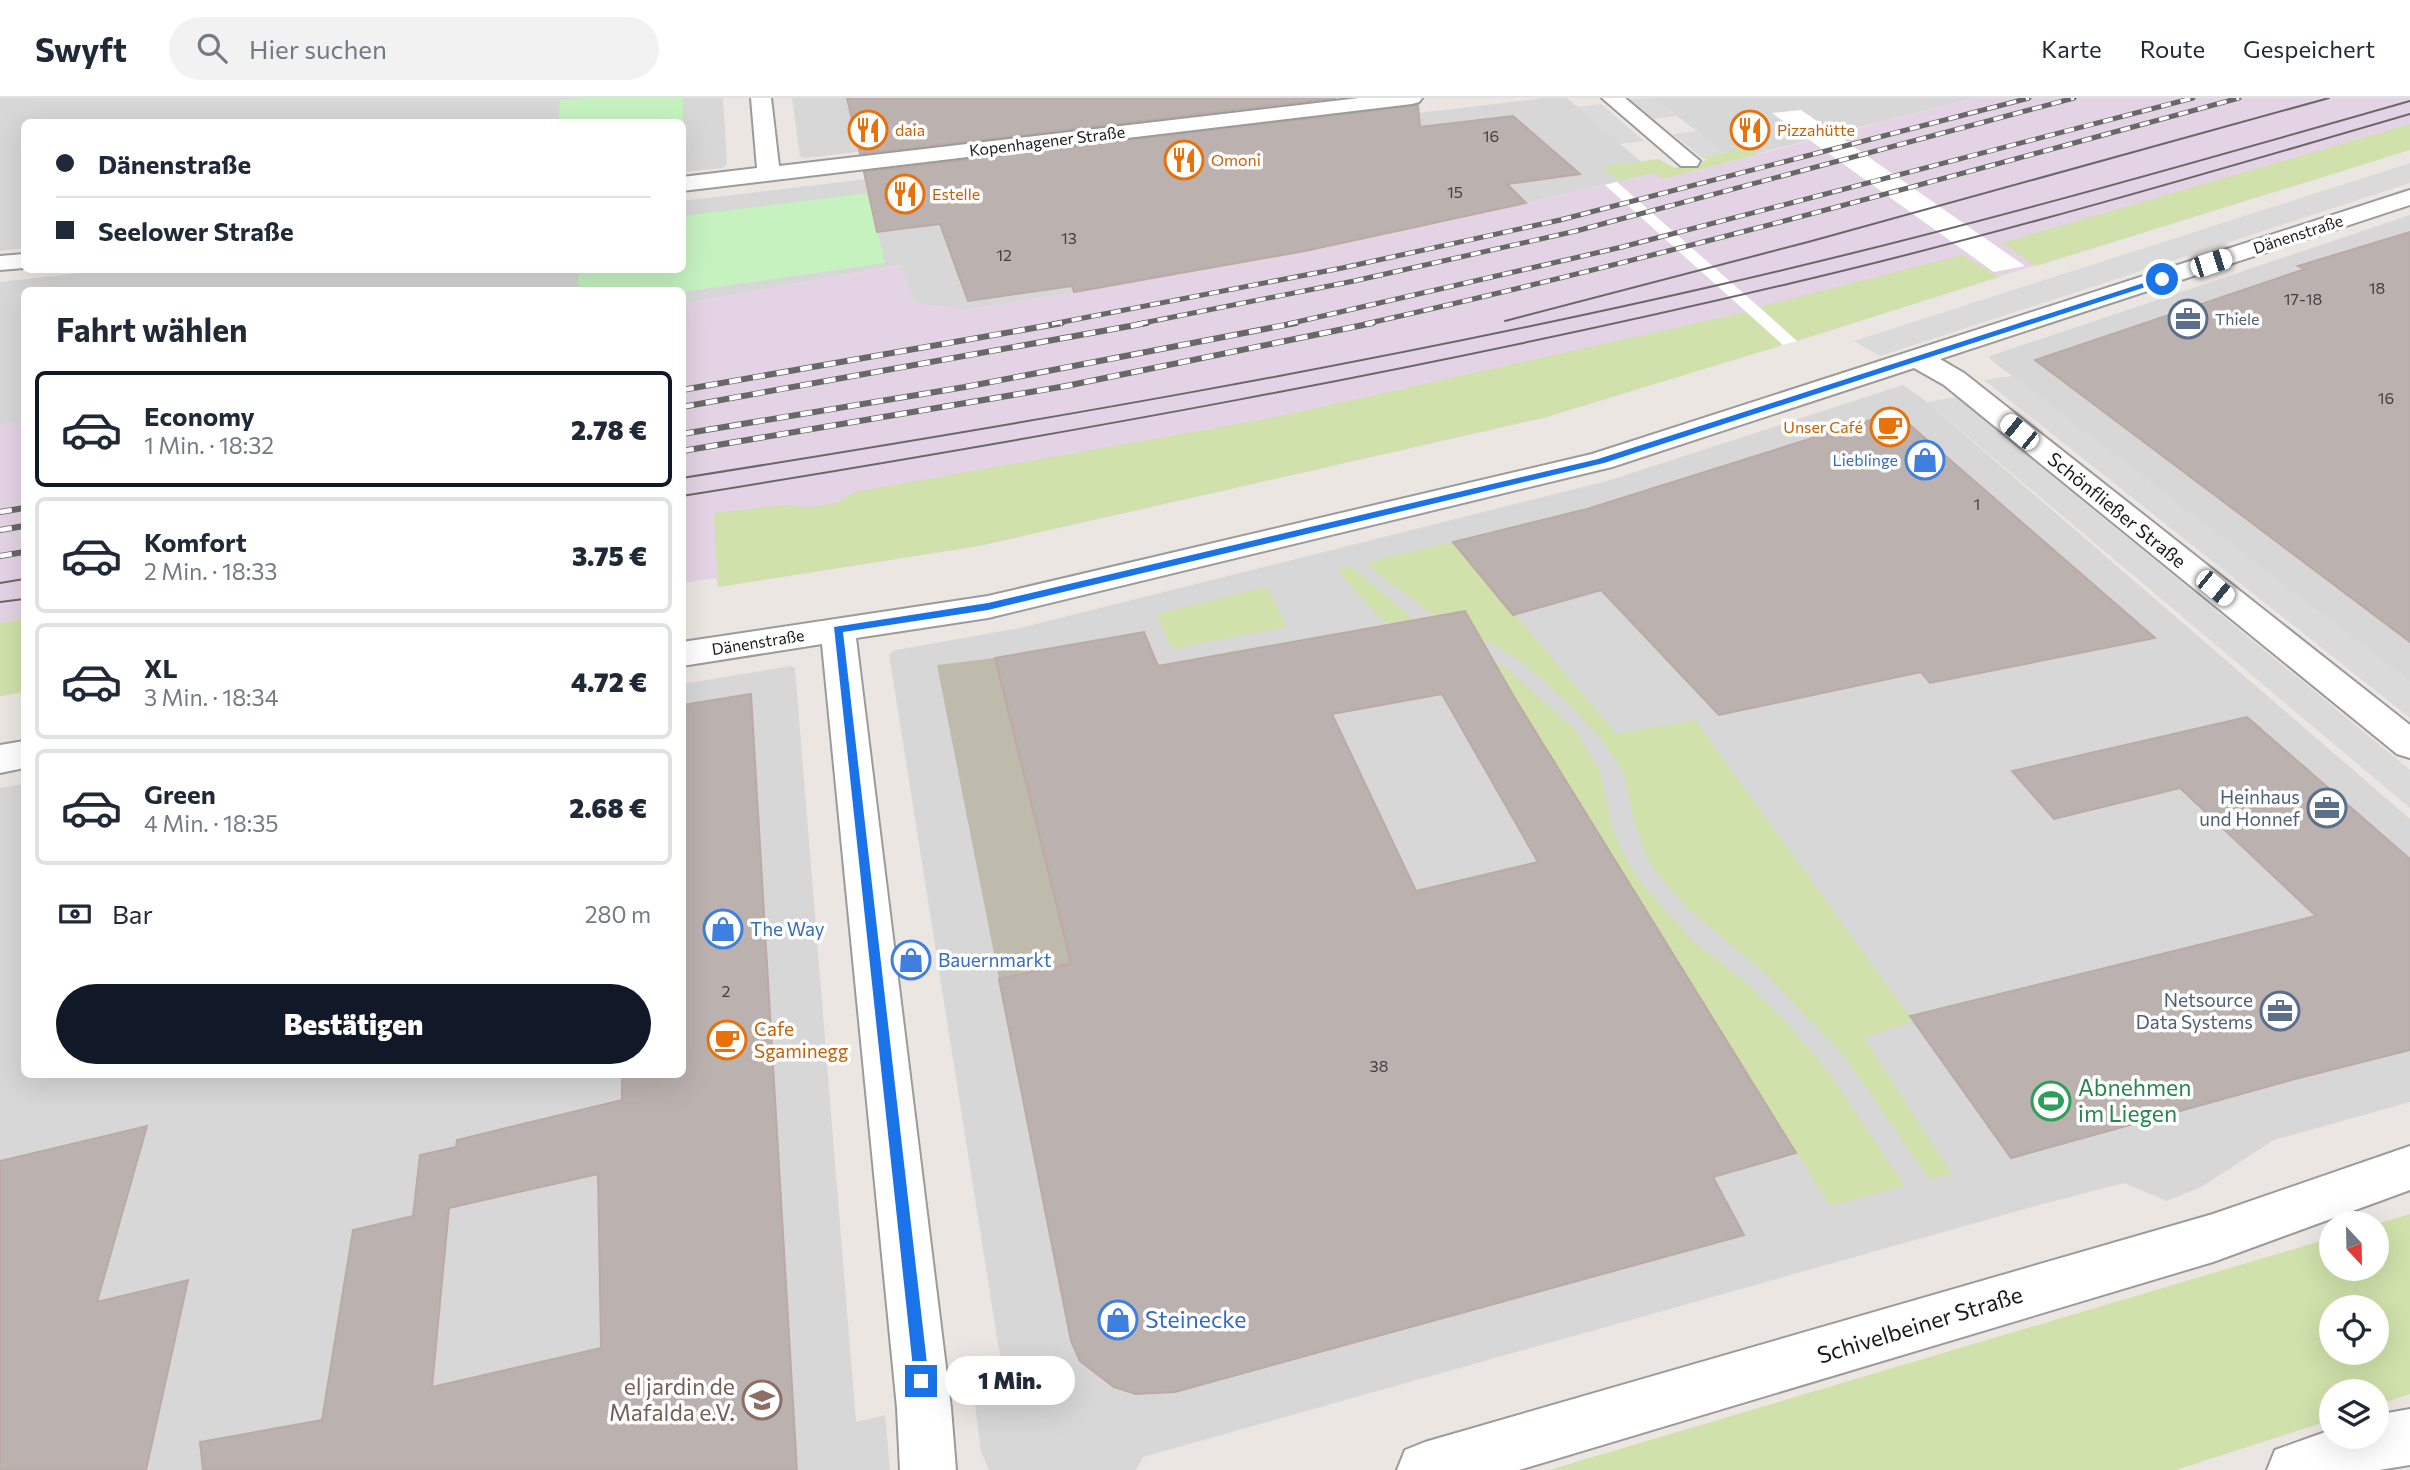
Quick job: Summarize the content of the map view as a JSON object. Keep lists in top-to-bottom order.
{
  "streets": {
    "street": [
      "Kopenhagener Straße",
      "Dänenstraße",
      "Schönfließer Straße",
      "Schivelbeiner Straße"
    ]
  },
  "crossings": [
    ["Dänenstraße", "Schönfließer Straße"]
  ],
  "places": {
    "restaurant": [
      "daia",
      "Pizzahütte",
      "Omoni",
      "Estelle"
    ],
    "office": ["Thiele", "Heinhaus und Honnef", "Netsource Data Systems"],
    "cafe": ["Unser Café", "Cafe Sgaminegg"],
    "shop": [
      "Lieblinge",
      "The Way",
      "Bauernmarkt",
      "Steinecke"
    ],
    "sports": ["Abnehmen im Liegen"],
    "school or university": ["el jardin de Mafalda e.V."]
  },
  "house_numbers": [
    "16",
    "15",
    "13",
    "12",
    "18",
    "17-18",
    "16",
    "1",
    "2",
    "38"
  ],
  "north": "bottom",
  "page": {
    "header": "Swyft",
    "search": "Hier suchen",
    "nav": ["Karte", "Route", "Gespeichert"],
    "banner": ["Dänenstraße", "Seelower Straße"],
    "heading": "Fahrt wählen",
    "list": [
      {
        "name": "Economy",
        "note": "1 Min. · 18:32",
        "value": "2.78 €"
      },
      {
        "name": "Komfort",
        "note": "2 Min. · 18:33",
        "value": "3.75 €"
      },
      {
        "name": "XL",
        "note": "3 Min. · 18:34",
        "value": "4.72 €"
      },
      {
        "name": "Green",
        "note": "4 Min. · 18:35",
        "value": "2.68 €"
      }
    ],
    "pay": ["Bar", "280 m"],
    "buttons": "Bestätigen",
    "bubble": "1 Min."
  }
}
